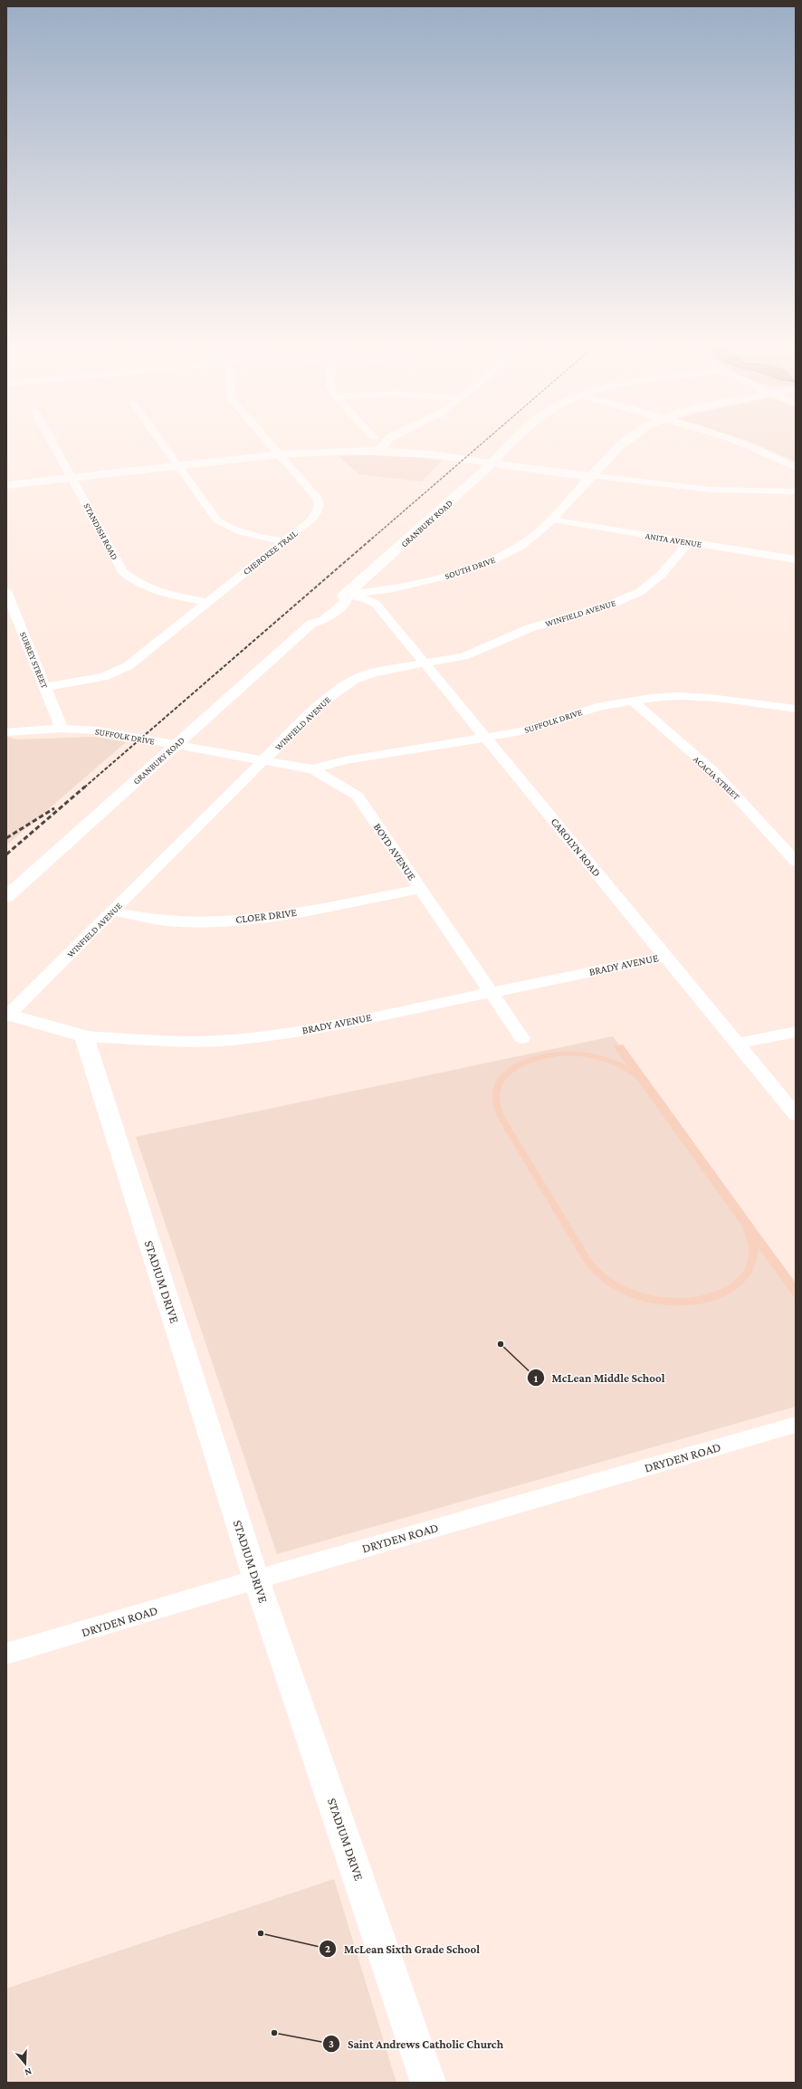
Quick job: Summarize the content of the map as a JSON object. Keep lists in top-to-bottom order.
{
  "streets": {
    "street": [
      "GRANBURY ROAD",
      "STANDISH ROAD",
      "ANITA AVENUE",
      "CHEROKEE TRAIL",
      "SOUTH DRIVE",
      "WINFIELD AVENUE",
      "SURREY STREET",
      "SUFFOLK DRIVE",
      "ACACIA STREET",
      "CAROLYN ROAD",
      "BOYD AVENUE",
      "CLOER DRIVE",
      "BRADY AVENUE",
      "STADIUM DRIVE",
      "DRYDEN ROAD"
    ]
  },
  "crossings": [
    ["GRANBURY ROAD", "SOUTH DRIVE"],
    ["GRANBURY ROAD", "SUFFOLK DRIVE"],
    ["GRANBURY ROAD", "CAROLYN ROAD"],
    ["STANDISH ROAD", "CHEROKEE TRAIL"],
    ["ANITA AVENUE", "SOUTH DRIVE"],
    ["ANITA AVENUE", "WINFIELD AVENUE"],
    ["CHEROKEE TRAIL", "SURREY STREET"],
    ["SOUTH DRIVE", "CAROLYN ROAD"],
    ["WINFIELD AVENUE", "SUFFOLK DRIVE"],
    ["WINFIELD AVENUE", "CAROLYN ROAD"],
    ["WINFIELD AVENUE", "BOYD AVENUE"],
    ["WINFIELD AVENUE", "CLOER DRIVE"],
    ["WINFIELD AVENUE", "BRADY AVENUE"],
    ["SURREY STREET", "SUFFOLK DRIVE"],
    ["SUFFOLK DRIVE", "ACACIA STREET"],
    ["SUFFOLK DRIVE", "CAROLYN ROAD"],
    ["SUFFOLK DRIVE", "BOYD AVENUE"],
    ["CAROLYN ROAD", "BRADY AVENUE"],
    ["BOYD AVENUE", "CLOER DRIVE"],
    ["BOYD AVENUE", "BRADY AVENUE"],
    ["BRADY AVENUE", "STADIUM DRIVE"],
    ["STADIUM DRIVE", "DRYDEN ROAD"]
  ],
  "places": ["McLean Middle School", "McLean Sixth Grade School", "Saint Andrews Catholic Church"],
  "north": "bottom"
}
